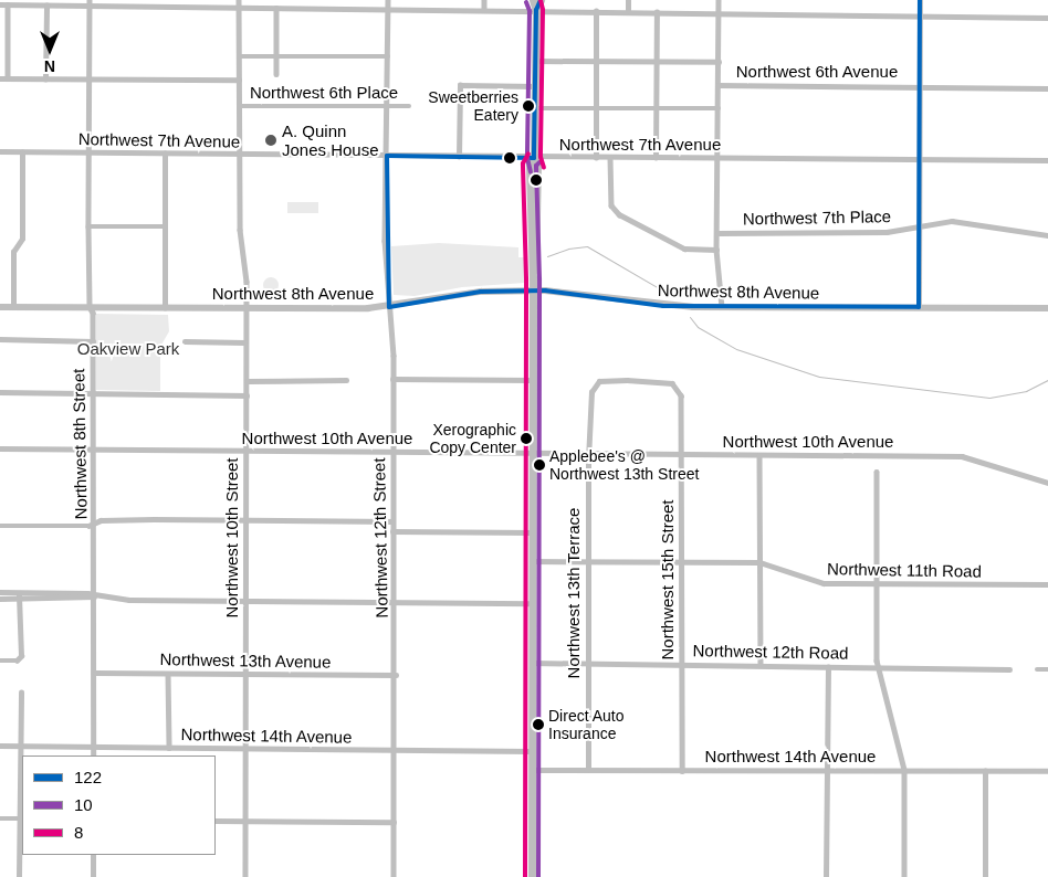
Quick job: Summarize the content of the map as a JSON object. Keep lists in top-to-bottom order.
{
  "streets": {
    "street": [
      "Northwest 6th Avenue",
      "Northwest 6th Place",
      "Northwest 7th Avenue",
      "Northwest 7th Place",
      "Northwest 8th Avenue",
      "Northwest 10th Avenue",
      "Northwest 8th Street",
      "Northwest 10th Street",
      "Northwest 12th Street",
      "Northwest 11th Road",
      "Northwest 15th Street",
      "Northwest 13th Terrace",
      "Northwest 12th Road",
      "Northwest 13th Avenue",
      "Northwest 14th Avenue"
    ]
  },
  "crossings": [
    ["Northwest 6th Place", "Northwest 10th Street"],
    ["Northwest 6th Place", "Northwest 12th Street"],
    ["Northwest 7th Avenue", "Northwest 8th Street"],
    ["Northwest 7th Avenue", "Northwest 10th Street"],
    ["Northwest 7th Avenue", "Northwest 12th Street"],
    ["Northwest 8th Avenue", "Northwest 8th Street"],
    ["Northwest 8th Avenue", "Northwest 10th Street"],
    ["Northwest 8th Avenue", "Northwest 12th Street"],
    ["Northwest 10th Avenue", "Northwest 8th Street"],
    ["Northwest 10th Avenue", "Northwest 10th Street"],
    ["Northwest 10th Avenue", "Northwest 12th Street"],
    ["Northwest 10th Avenue", "Northwest 15th Street"],
    ["Northwest 10th Avenue", "Northwest 13th Terrace"],
    ["Northwest 8th Street", "Northwest 13th Avenue"],
    ["Northwest 8th Street", "Northwest 14th Avenue"],
    ["Northwest 10th Street", "Northwest 13th Avenue"],
    ["Northwest 10th Street", "Northwest 14th Avenue"],
    ["Northwest 12th Street", "Northwest 13th Avenue"],
    ["Northwest 12th Street", "Northwest 14th Avenue"],
    ["Northwest 11th Road", "Northwest 15th Street"],
    ["Northwest 11th Road", "Northwest 13th Terrace"],
    ["Northwest 15th Street", "Northwest 13th Terrace"],
    ["Northwest 15th Street", "Northwest 12th Road"],
    ["Northwest 15th Street", "Northwest 14th Avenue"],
    ["Northwest 13th Terrace", "Northwest 12th Road"],
    ["Northwest 13th Terrace", "Northwest 14th Avenue"]
  ],
  "parks": ["Oakview Park"],
  "places": [
    "Sweetberries Eatery",
    "A. Quinn Jones House",
    "Xerographic Copy Center",
    "Applebee's @ Northwest 13th Street",
    "Direct Auto Insurance"
  ],
  "lines": ["transit line 122", "transit line 8", "transit line 10"],
  "legend": ["122", "10", "8"],
  "north": "bottom"
}
